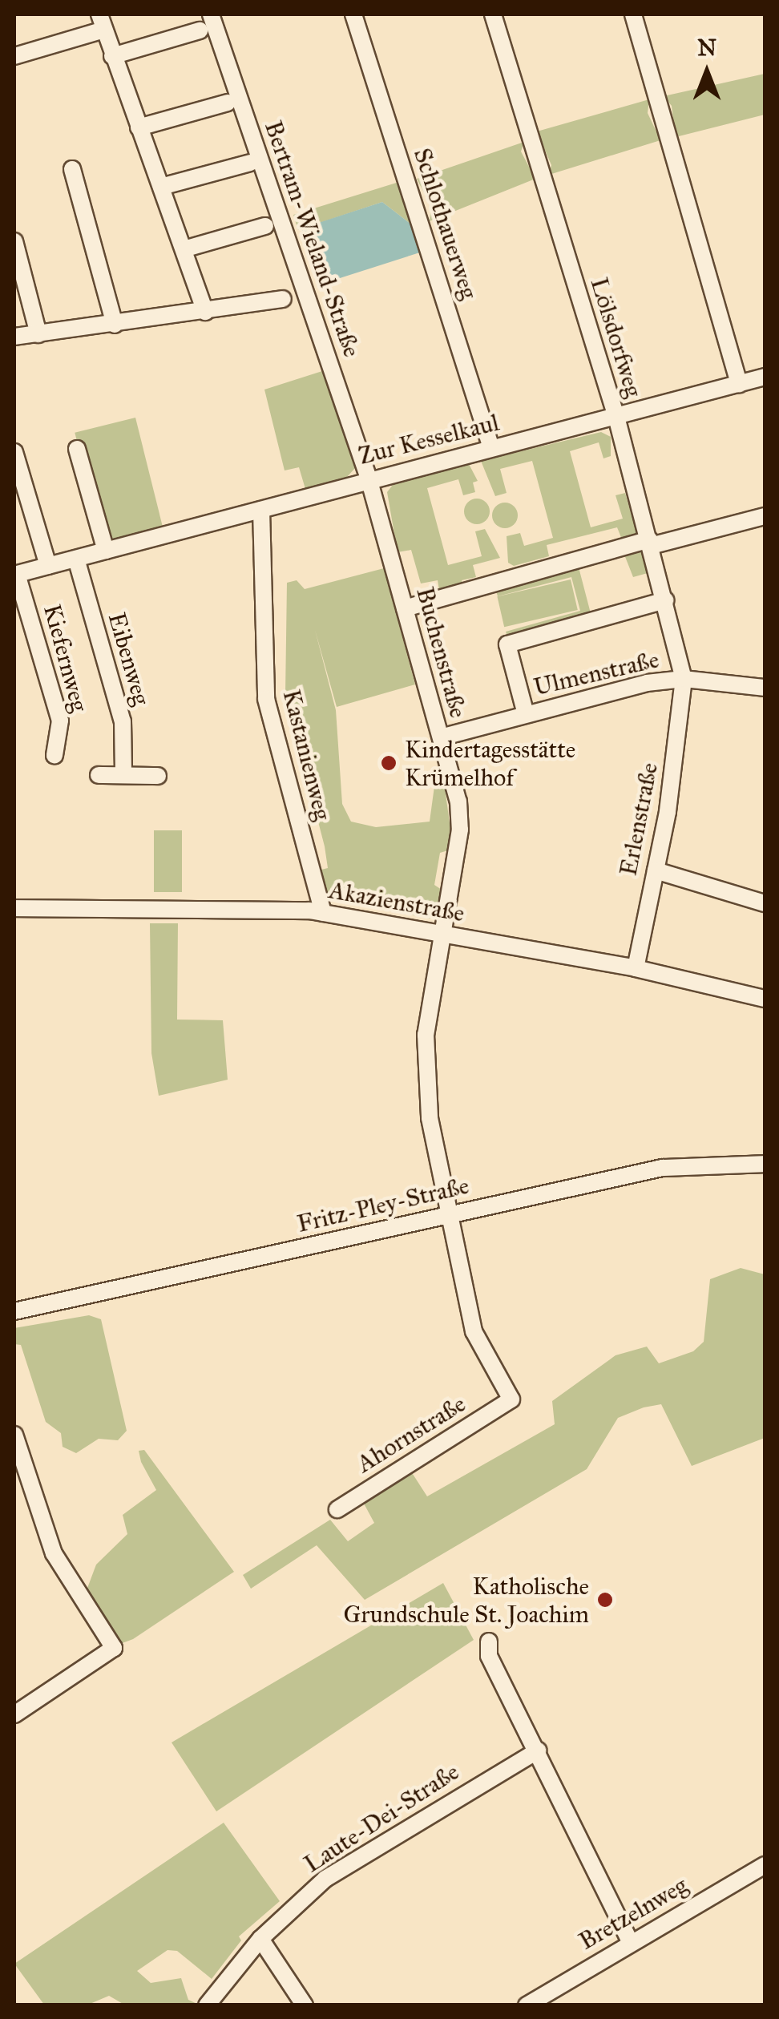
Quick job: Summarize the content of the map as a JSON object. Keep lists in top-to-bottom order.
{
  "streets": {
    "street": [
      "Schlothauerweg",
      "Bertram-Wieland-Straße",
      "Lölsdorfweg",
      "Zur Kesselkaul",
      "Buchenstraße",
      "Kiefernweg",
      "Eibenweg",
      "Ulmenstraße",
      "Kastanienweg",
      "Erlenstraße",
      "Akazienstraße",
      "Fritz-Pley-Straße",
      "Ahornstraße",
      "Laute-Dei-Straße",
      "Bretzelnweg"
    ]
  },
  "crossings": [
    ["Schlothauerweg", "Zur Kesselkaul"],
    ["Bertram-Wieland-Straße", "Zur Kesselkaul"],
    ["Bertram-Wieland-Straße", "Buchenstraße"],
    ["Lölsdorfweg", "Zur Kesselkaul"],
    ["Lölsdorfweg", "Ulmenstraße"],
    ["Lölsdorfweg", "Erlenstraße"],
    ["Zur Kesselkaul", "Buchenstraße"],
    ["Zur Kesselkaul", "Kiefernweg"],
    ["Zur Kesselkaul", "Eibenweg"],
    ["Zur Kesselkaul", "Kastanienweg"],
    ["Buchenstraße", "Ulmenstraße"],
    ["Buchenstraße", "Akazienstraße"],
    ["Buchenstraße", "Ahornstraße"],
    ["Ulmenstraße", "Erlenstraße"],
    ["Kastanienweg", "Akazienstraße"],
    ["Erlenstraße", "Akazienstraße"],
    ["Akazienstraße", "Ahornstraße"],
    ["Fritz-Pley-Straße", "Ahornstraße"]
  ],
  "places": ["Kindertagesstätte Krümelhof", "Katholische Grundschule St. Joachim"],
  "north": "top"
}
